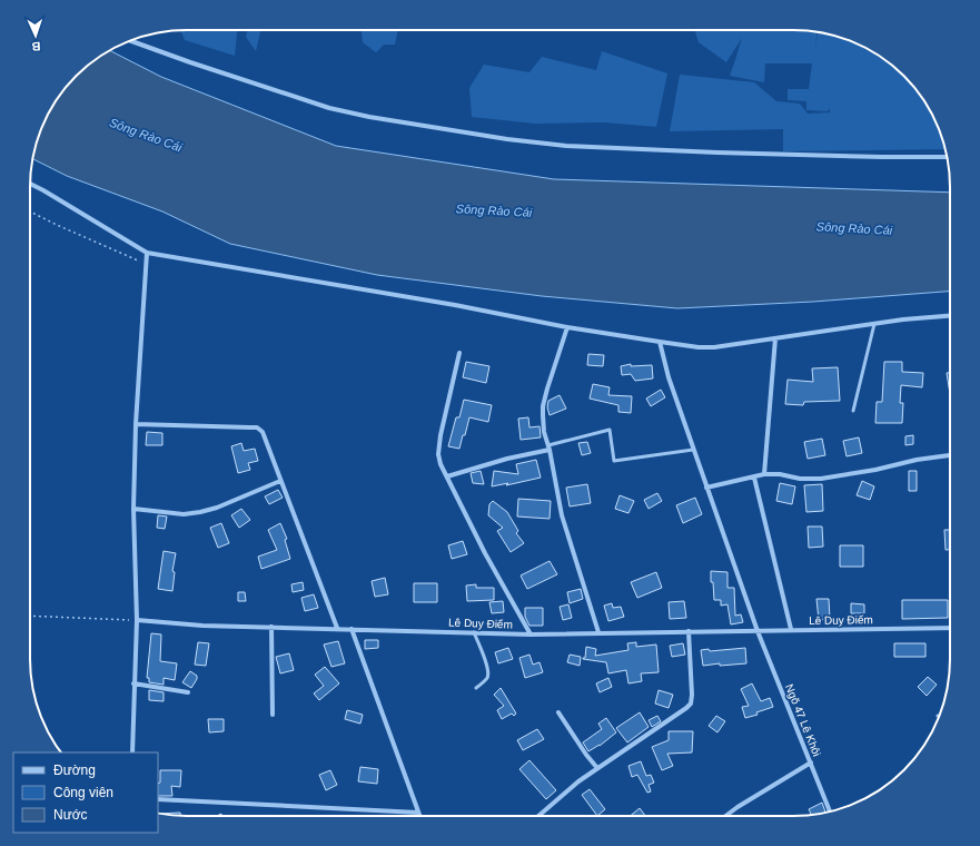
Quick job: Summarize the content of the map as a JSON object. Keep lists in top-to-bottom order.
{
  "streets": {
    "street": ["Lê Duy Điếm", "Ngõ 47 Lê Khôi"]
  },
  "crossings": [
    ["Lê Duy Điếm", "Ngõ 47 Lê Khôi"]
  ],
  "water": ["Sông Rào Cái"],
  "legend": ["Đường", "Công viên", "Nước"],
  "north": "bottom"
}
